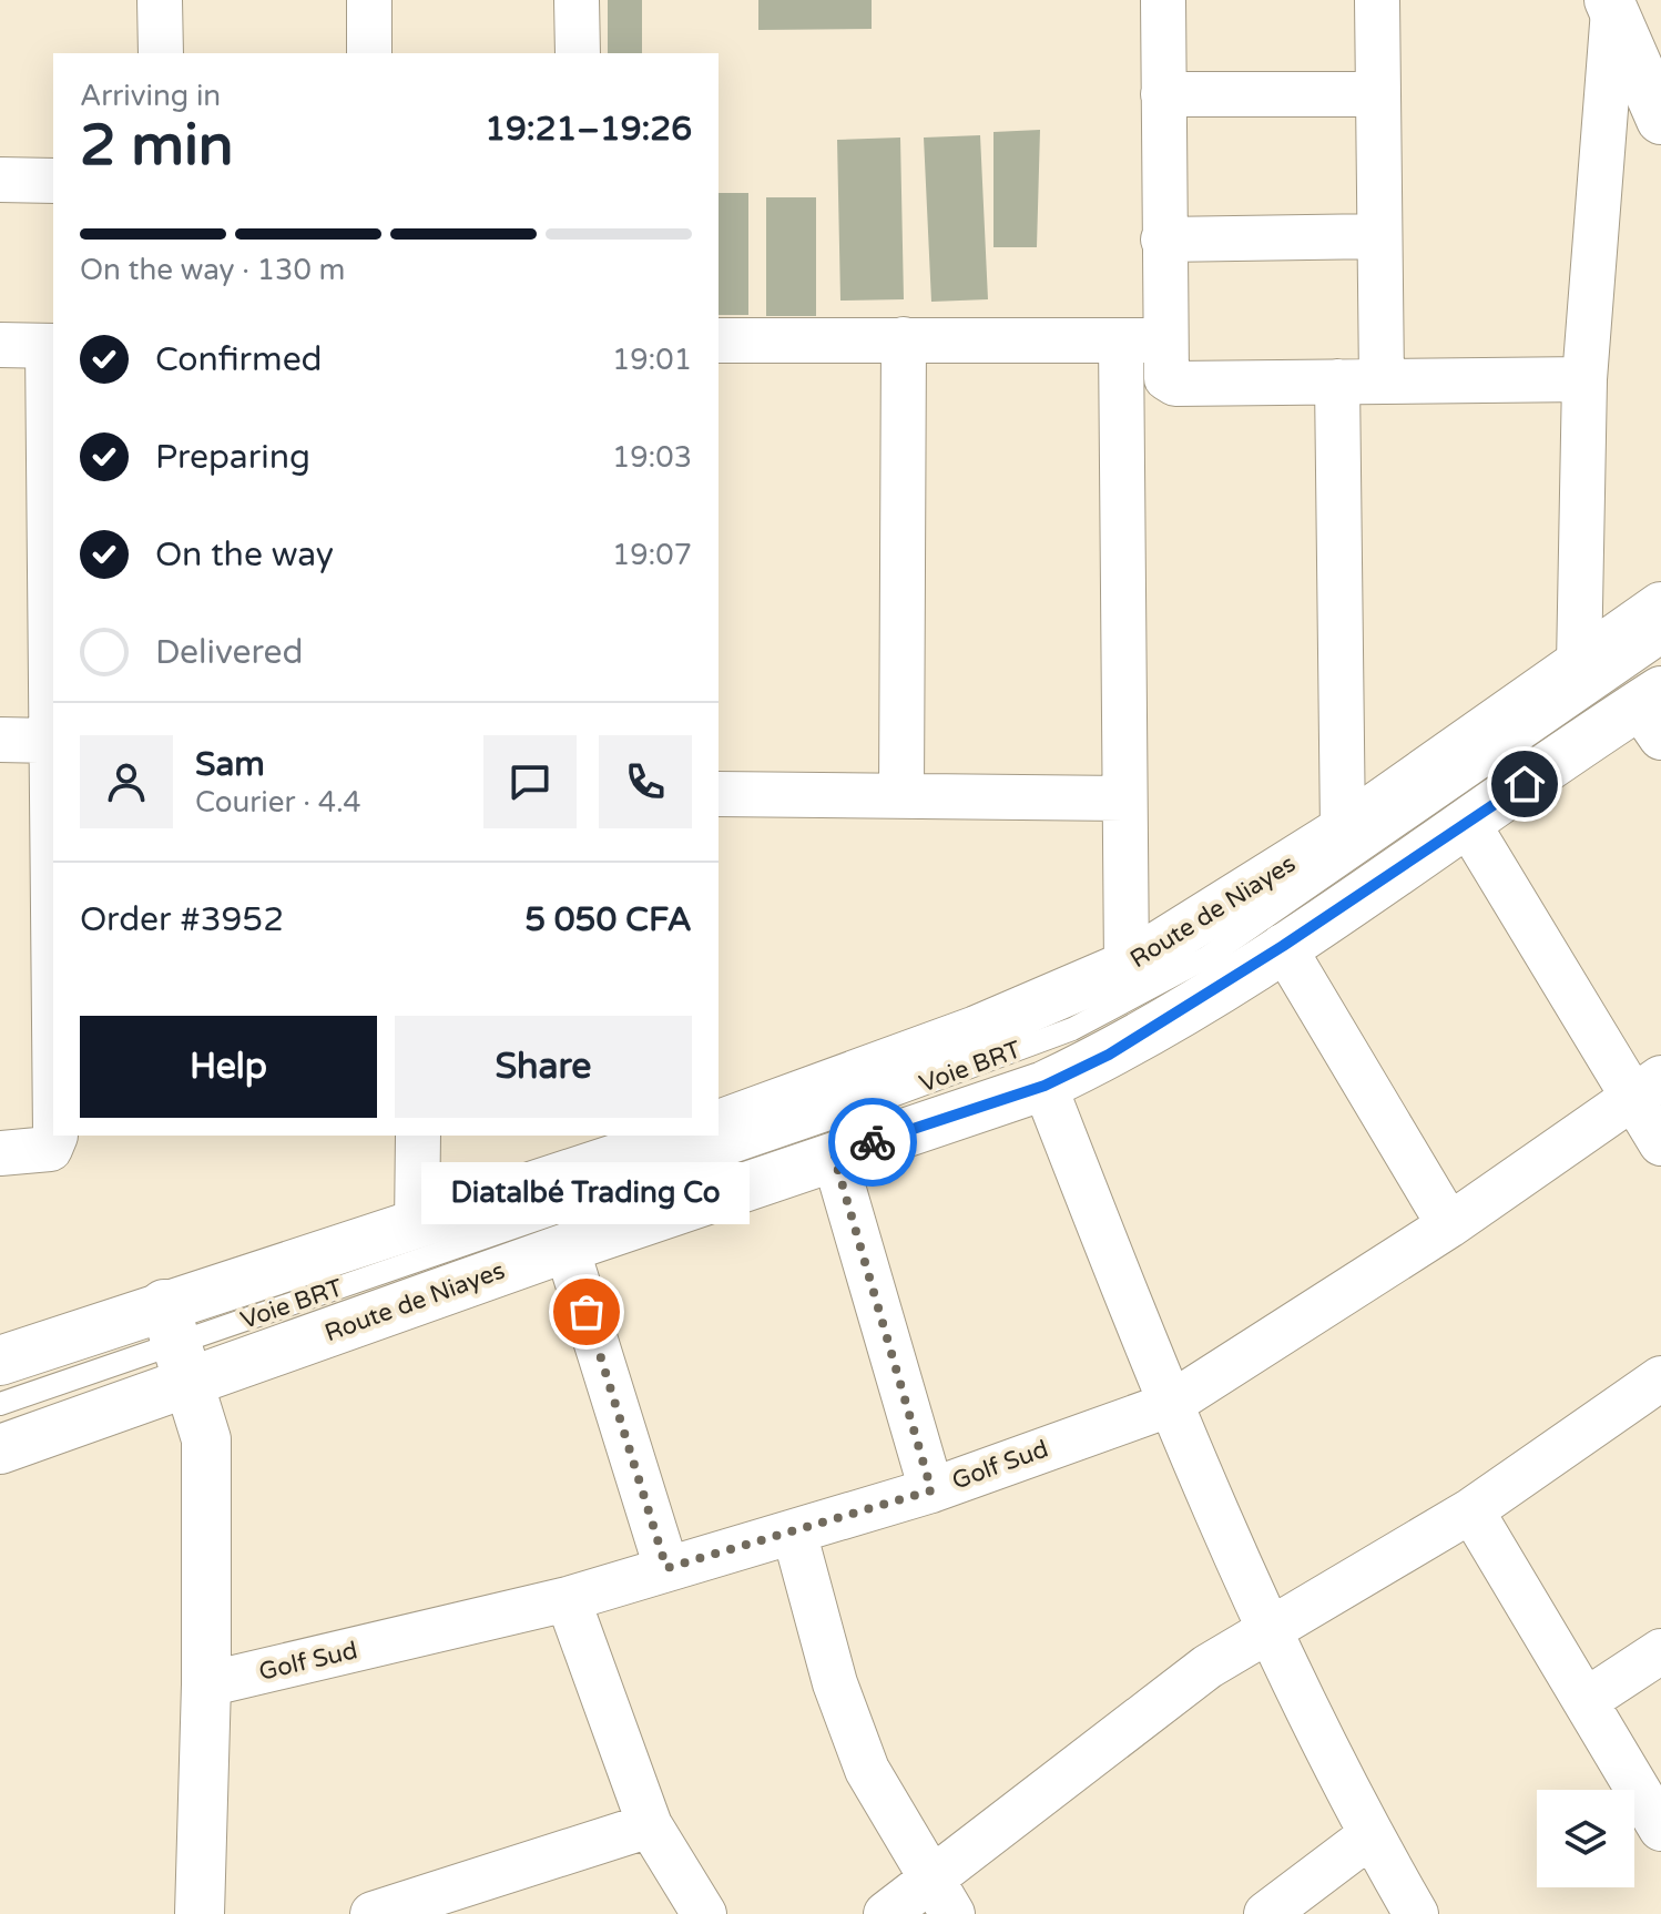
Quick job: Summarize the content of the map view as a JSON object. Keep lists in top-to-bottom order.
{
  "streets": {
    "main road": ["Route de Niayes"],
    "street": ["Golf Sud"],
    "lane": ["Voie BRT"]
  },
  "crossings": [
    ["Route de Niayes", "Voie BRT"]
  ],
  "places": ["Diatalbé Trading Co"],
  "page": {
    "heading": ["2 min", "Arriving in", "19:21–19:26"],
    "panel": [
      "Sam",
      "Courier · 4.4",
      "Order #3952",
      "5 050 CFA"
    ],
    "bar": "On the way · 130 m",
    "list": [
      ["Confirmed", "19:01"],
      ["Preparing", "19:03"],
      ["On the way", "19:07"],
      "Delivered"
    ],
    "buttons": ["Help", "Share"],
    "bubble": "Diatalbé Trading Co"
  }
}
